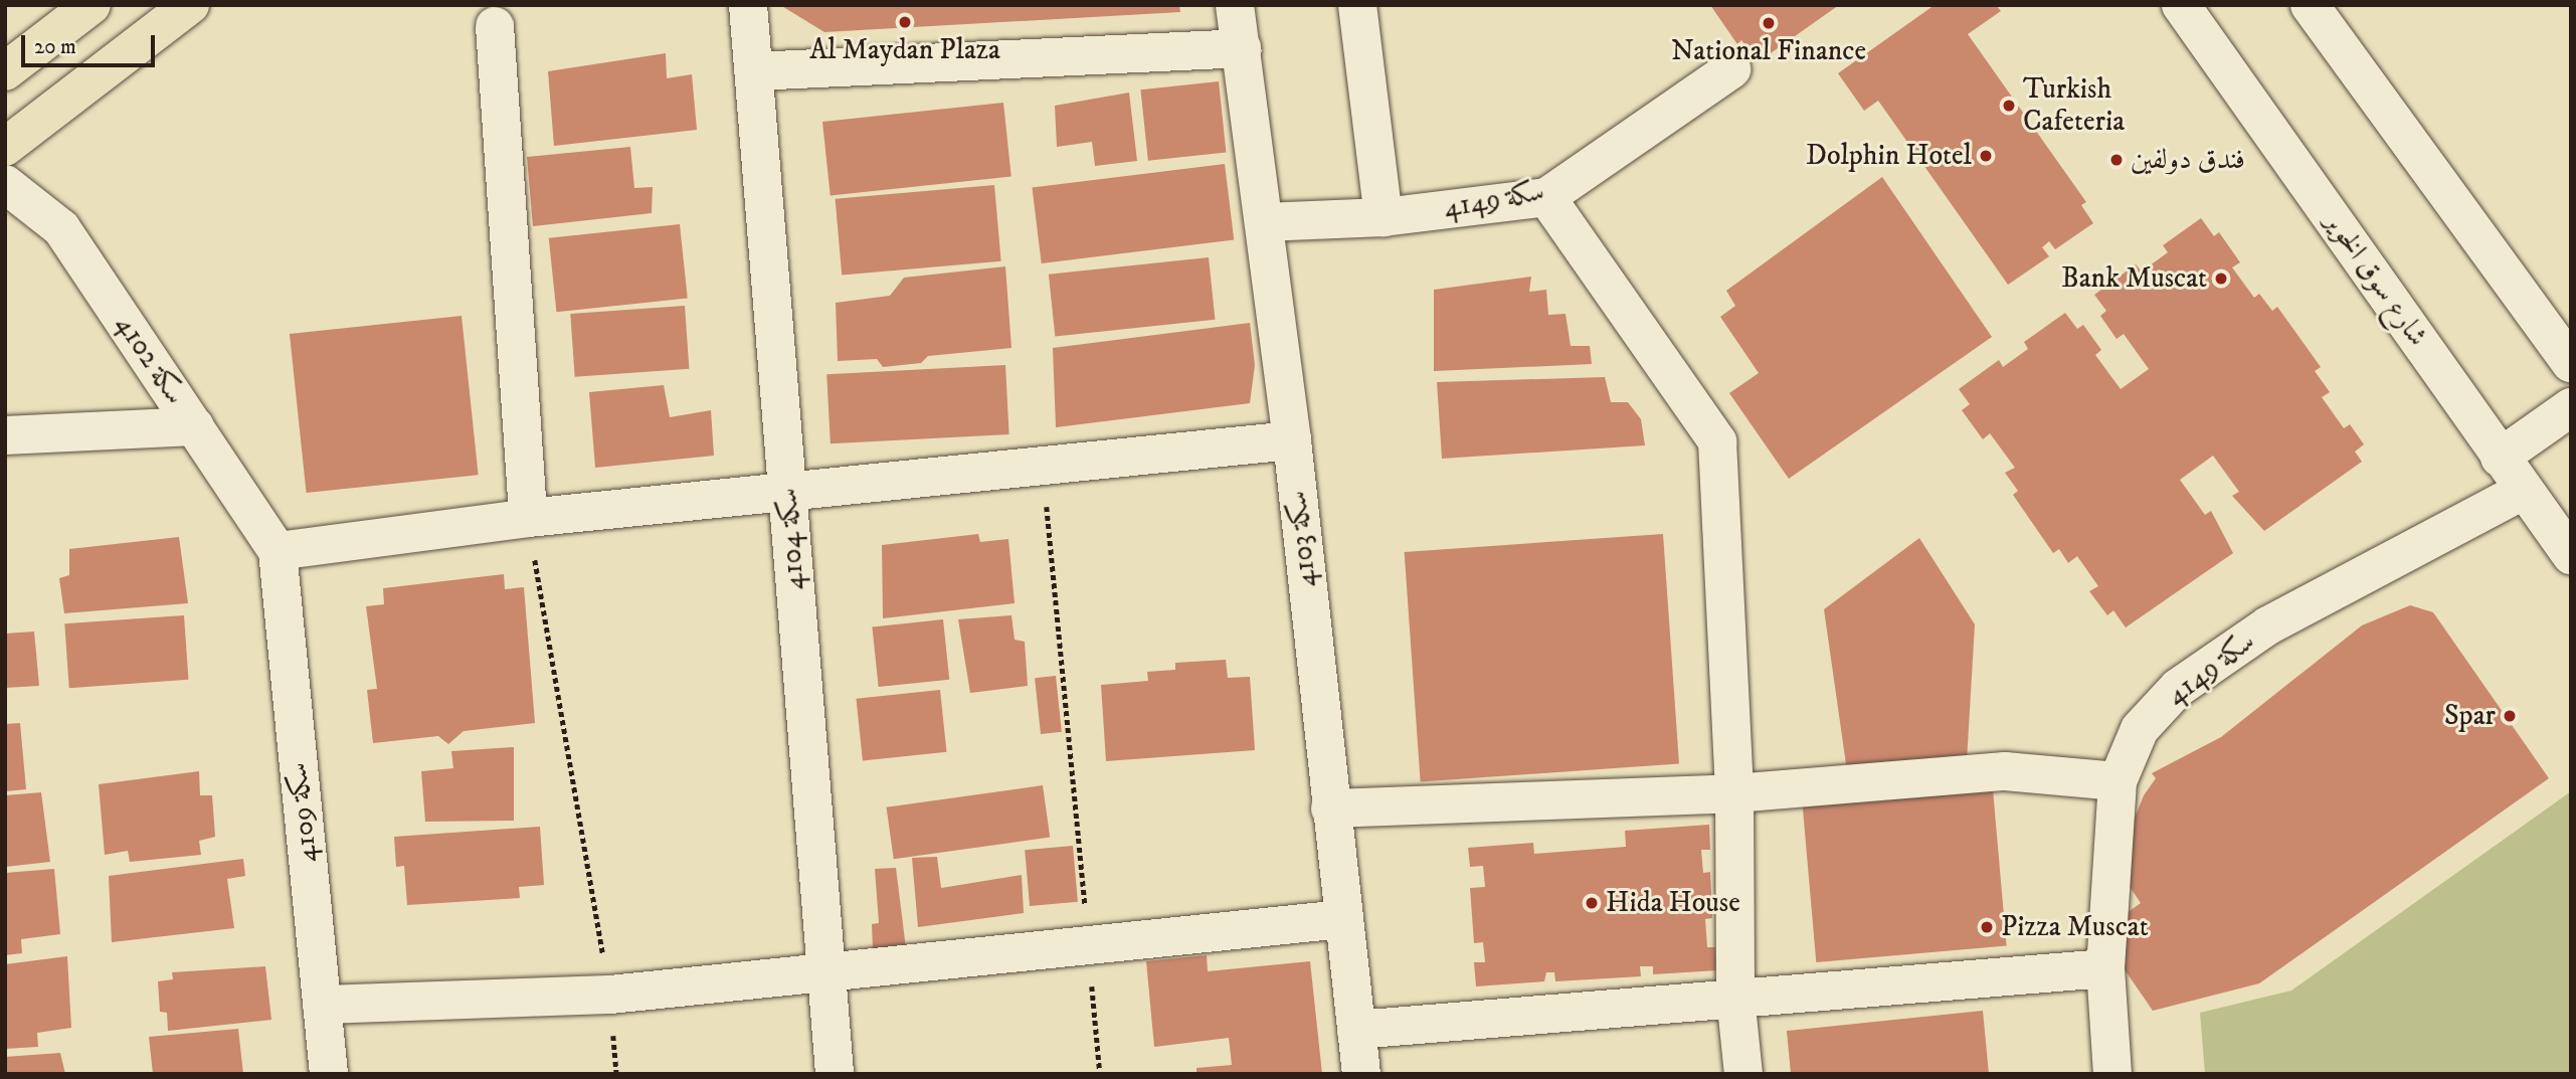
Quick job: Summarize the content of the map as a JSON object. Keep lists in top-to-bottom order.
{
  "streets": {
    "street": [
      "سكة 4149",
      "شارع سوق الخوير",
      "سكة 4102",
      "سكة 4104",
      "سكة 4103",
      "سكة 4109"
    ]
  },
  "crossings": [
    ["سكة 4149", "شارع سوق الخوير"],
    ["سكة 4149", "سكة 4103"],
    ["سكة 4102", "سكة 4109"]
  ],
  "places": [
    "Al Maydan Plaza",
    "National Finance",
    "Turkish Cafeteria",
    "Dolphin Hotel",
    "فندق دولفين",
    "Bank Muscat",
    "Spar",
    "Hida House",
    "Pizza Muscat"
  ],
  "scale_bar": "20 m"
}
